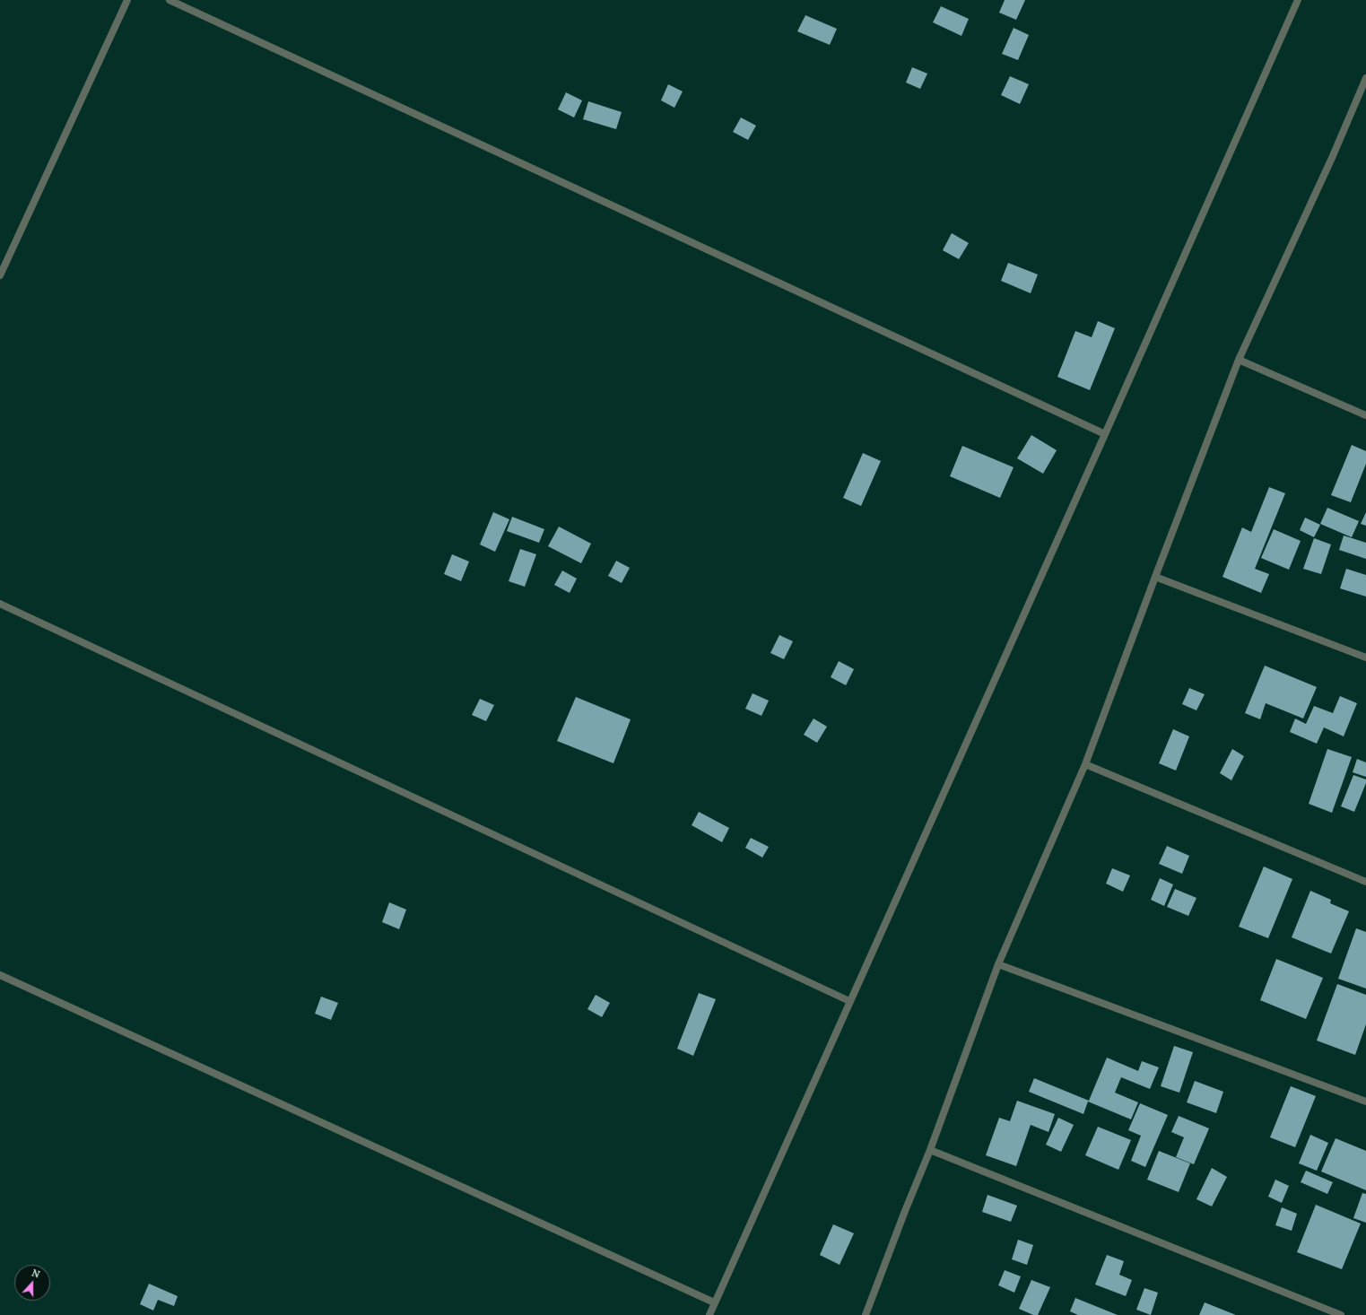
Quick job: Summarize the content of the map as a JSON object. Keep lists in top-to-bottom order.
{
  "north": "top"
}
